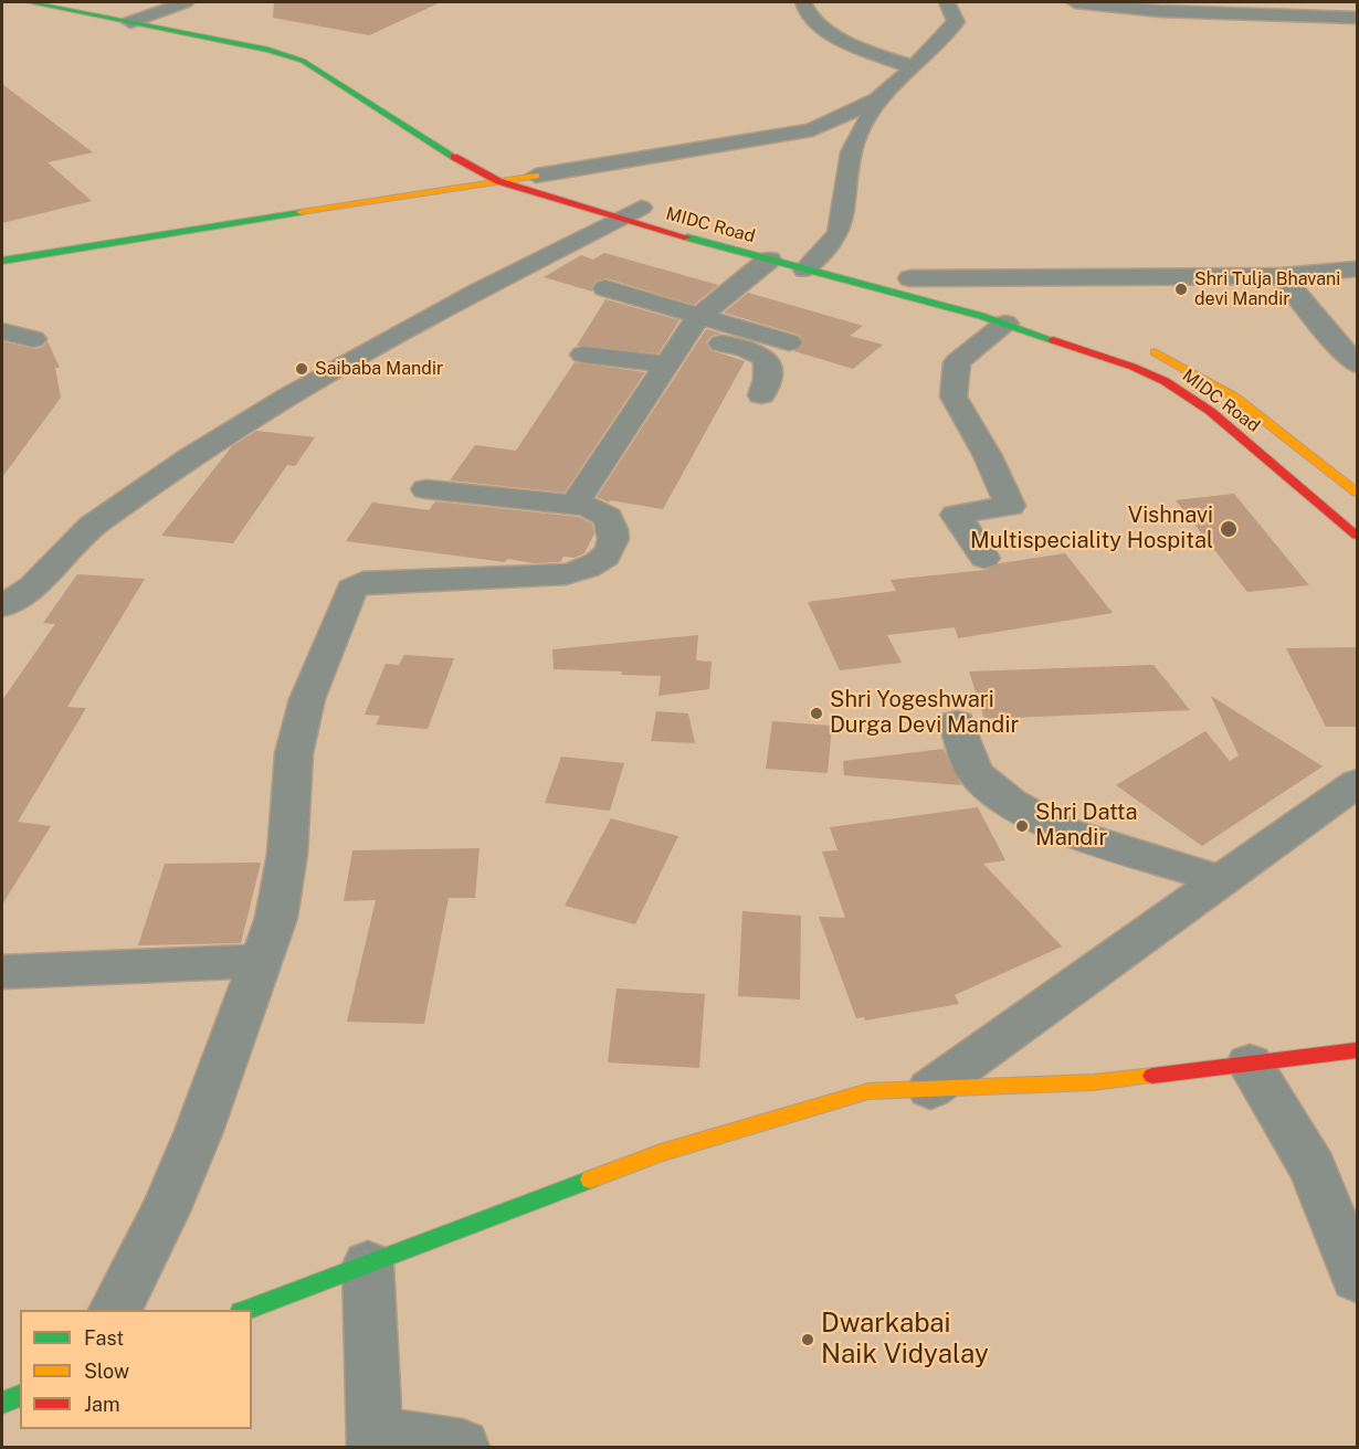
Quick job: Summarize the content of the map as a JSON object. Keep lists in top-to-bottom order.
{
  "streets": {
    "main road": ["MIDC Road"]
  },
  "places": [
    "Shri Tulja Bhavani devi Mandir",
    "Saibaba Mandir",
    "Vishnavi Multispeciality Hospital",
    "Shri Yogeshwari Durga Devi Mandir",
    "Shri Datta Mandir",
    "Dwarkabai Naik Vidyalay"
  ],
  "legend": ["Fast", "Slow", "Jam"]
}
